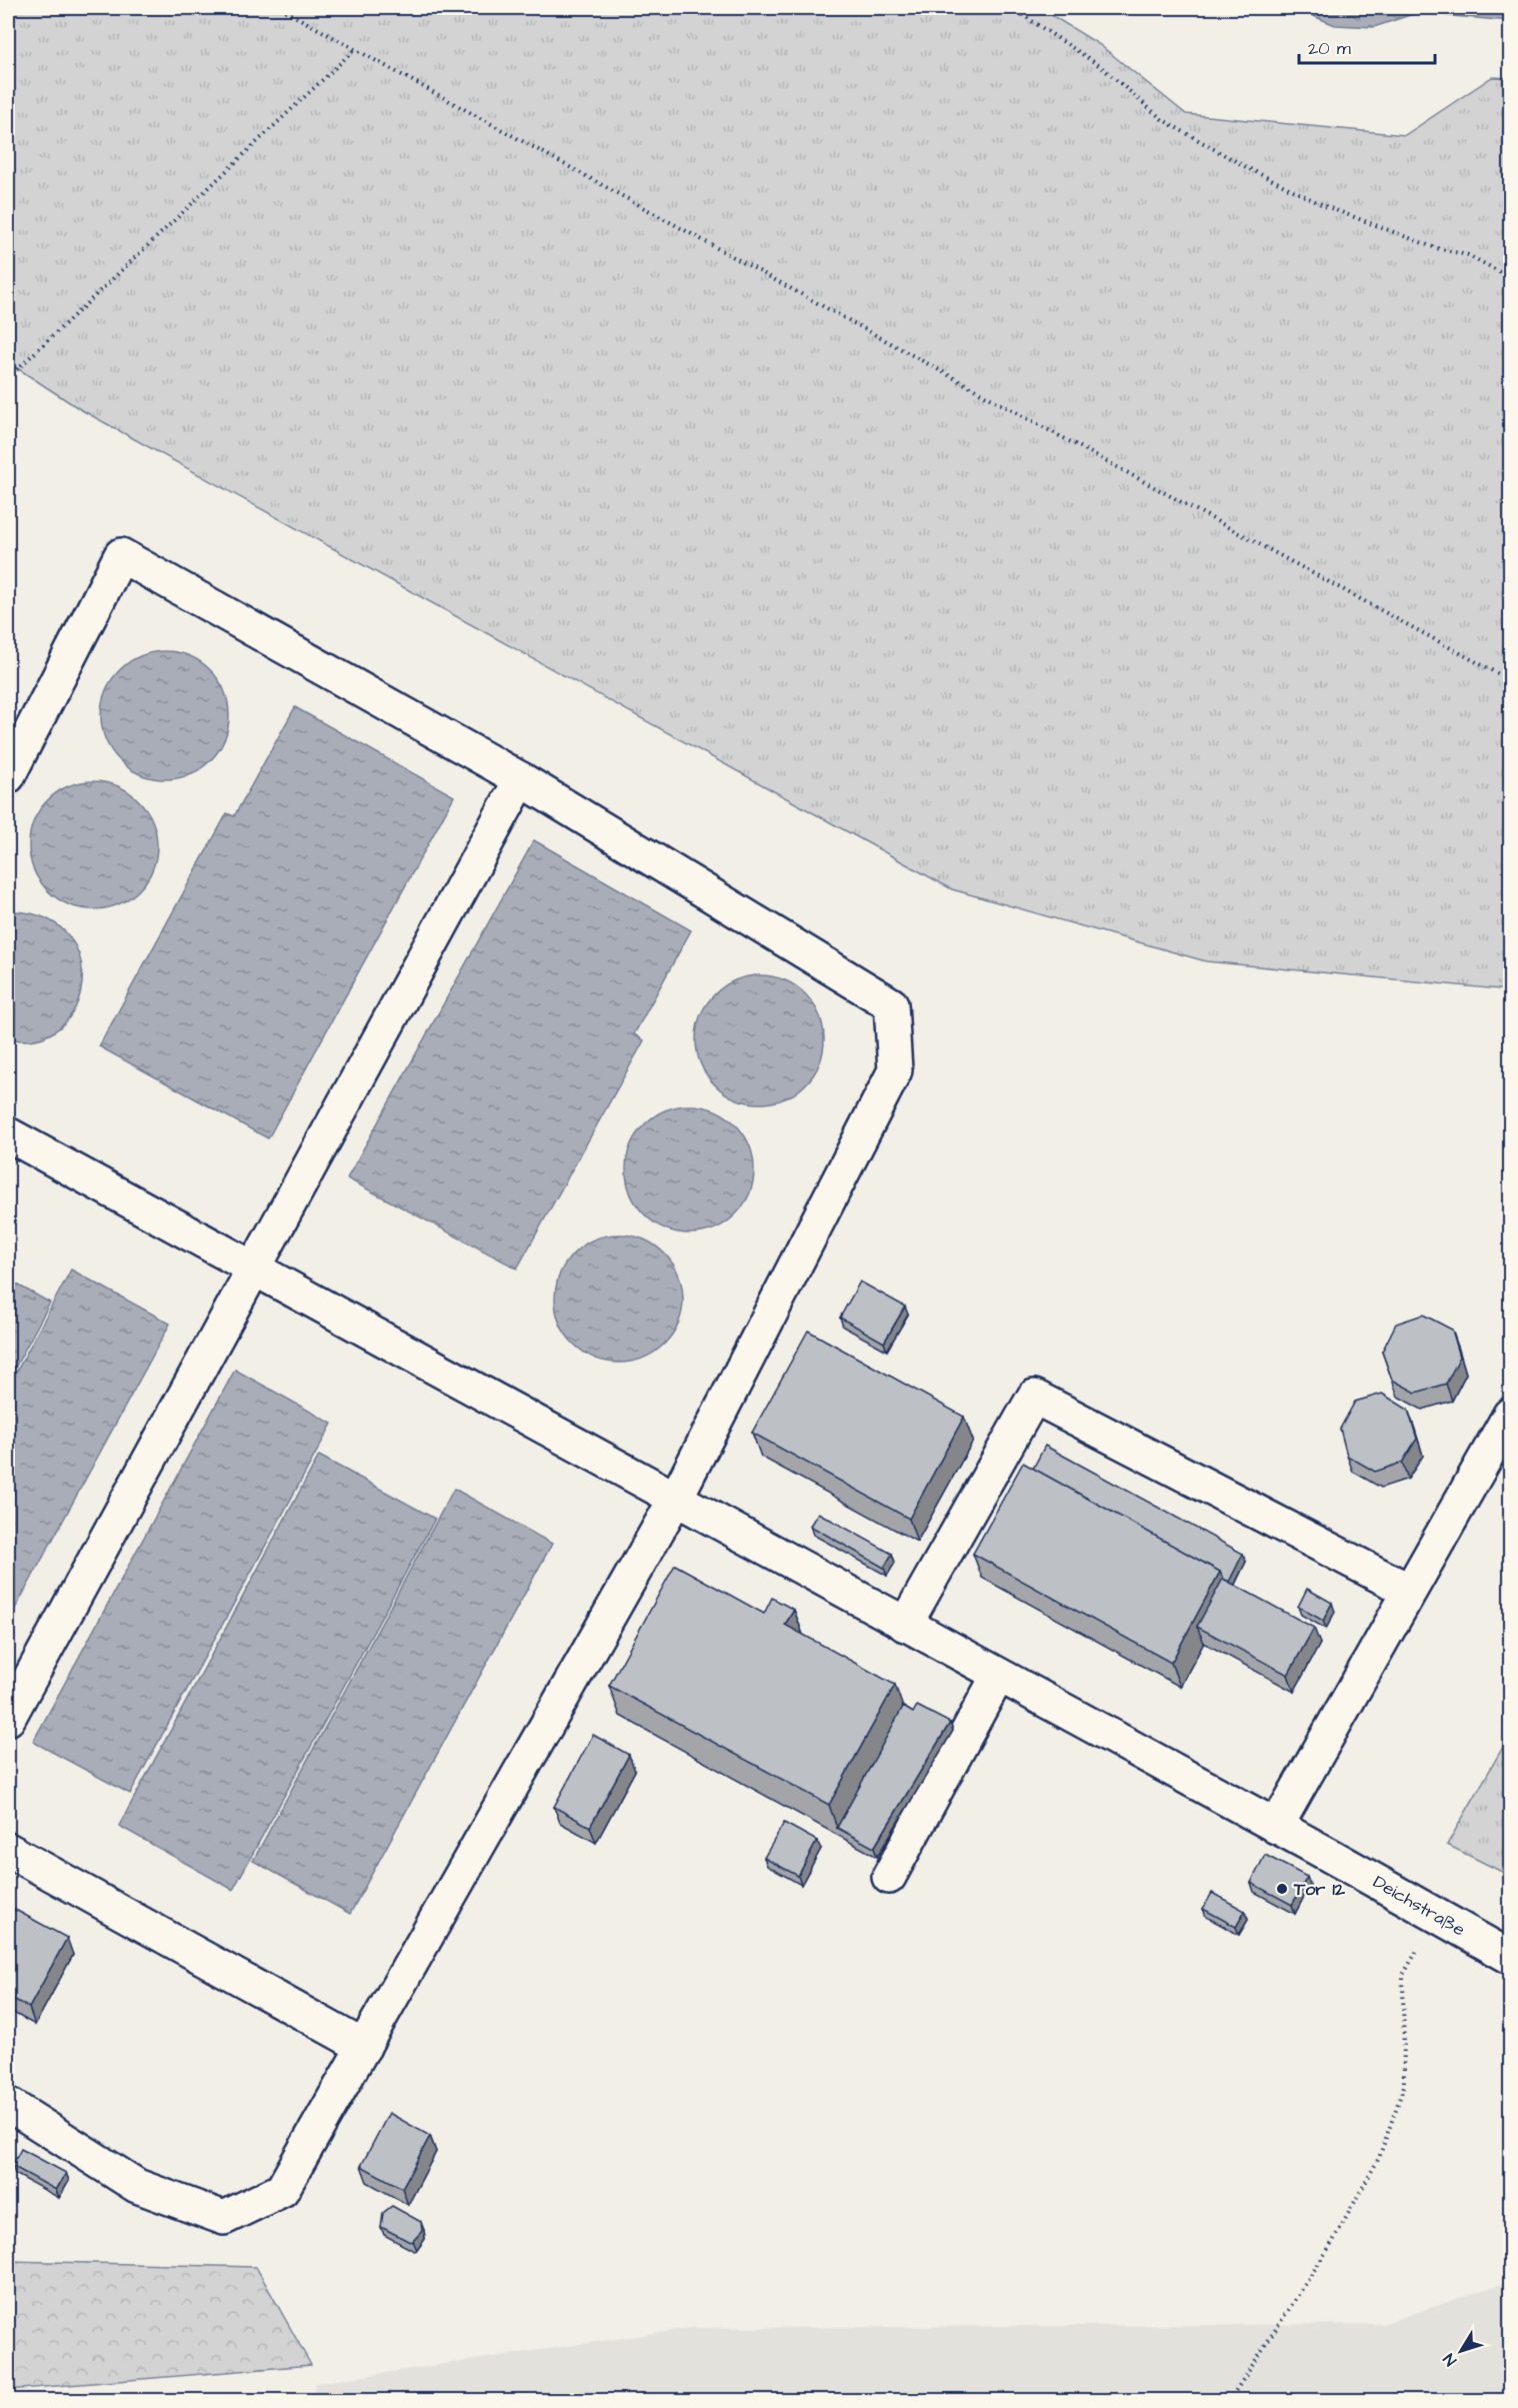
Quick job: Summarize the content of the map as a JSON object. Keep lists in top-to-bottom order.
{
  "streets": {
    "street": ["Deichstraße"]
  },
  "places": ["Tor 12"],
  "scale_bar": "20 m",
  "north": "bottom left"
}
